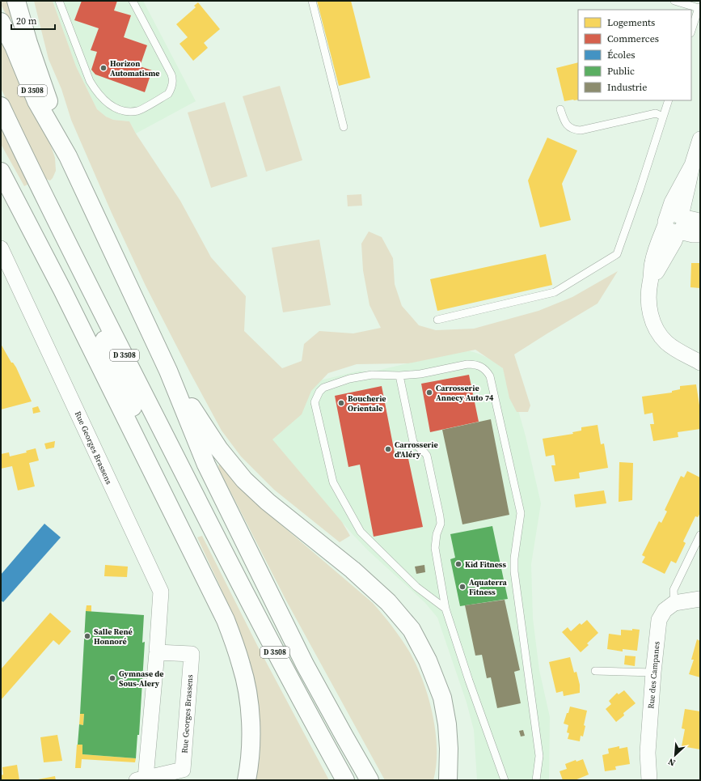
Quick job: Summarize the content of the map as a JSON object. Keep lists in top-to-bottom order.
{
  "streets": {
    "highway": ["D 3508"],
    "street": ["Rue Georges Brassens", "Rue des Campanes"]
  },
  "places": [
    "Horizon Automatisme",
    "Carrosserie Annecy Auto 74",
    "Boucherie Orientale",
    "Carrosserie d'Aléry",
    "Kid Fitness",
    "Aquaterra Fitness",
    "Salle René Honnoré",
    "Gymnase de Sous-Alery"
  ],
  "legend": [
    "Logements",
    "Commerces",
    "Écoles",
    "Public",
    "Industrie"
  ],
  "scale_bar": "20 m",
  "north": "bottom left"
}
